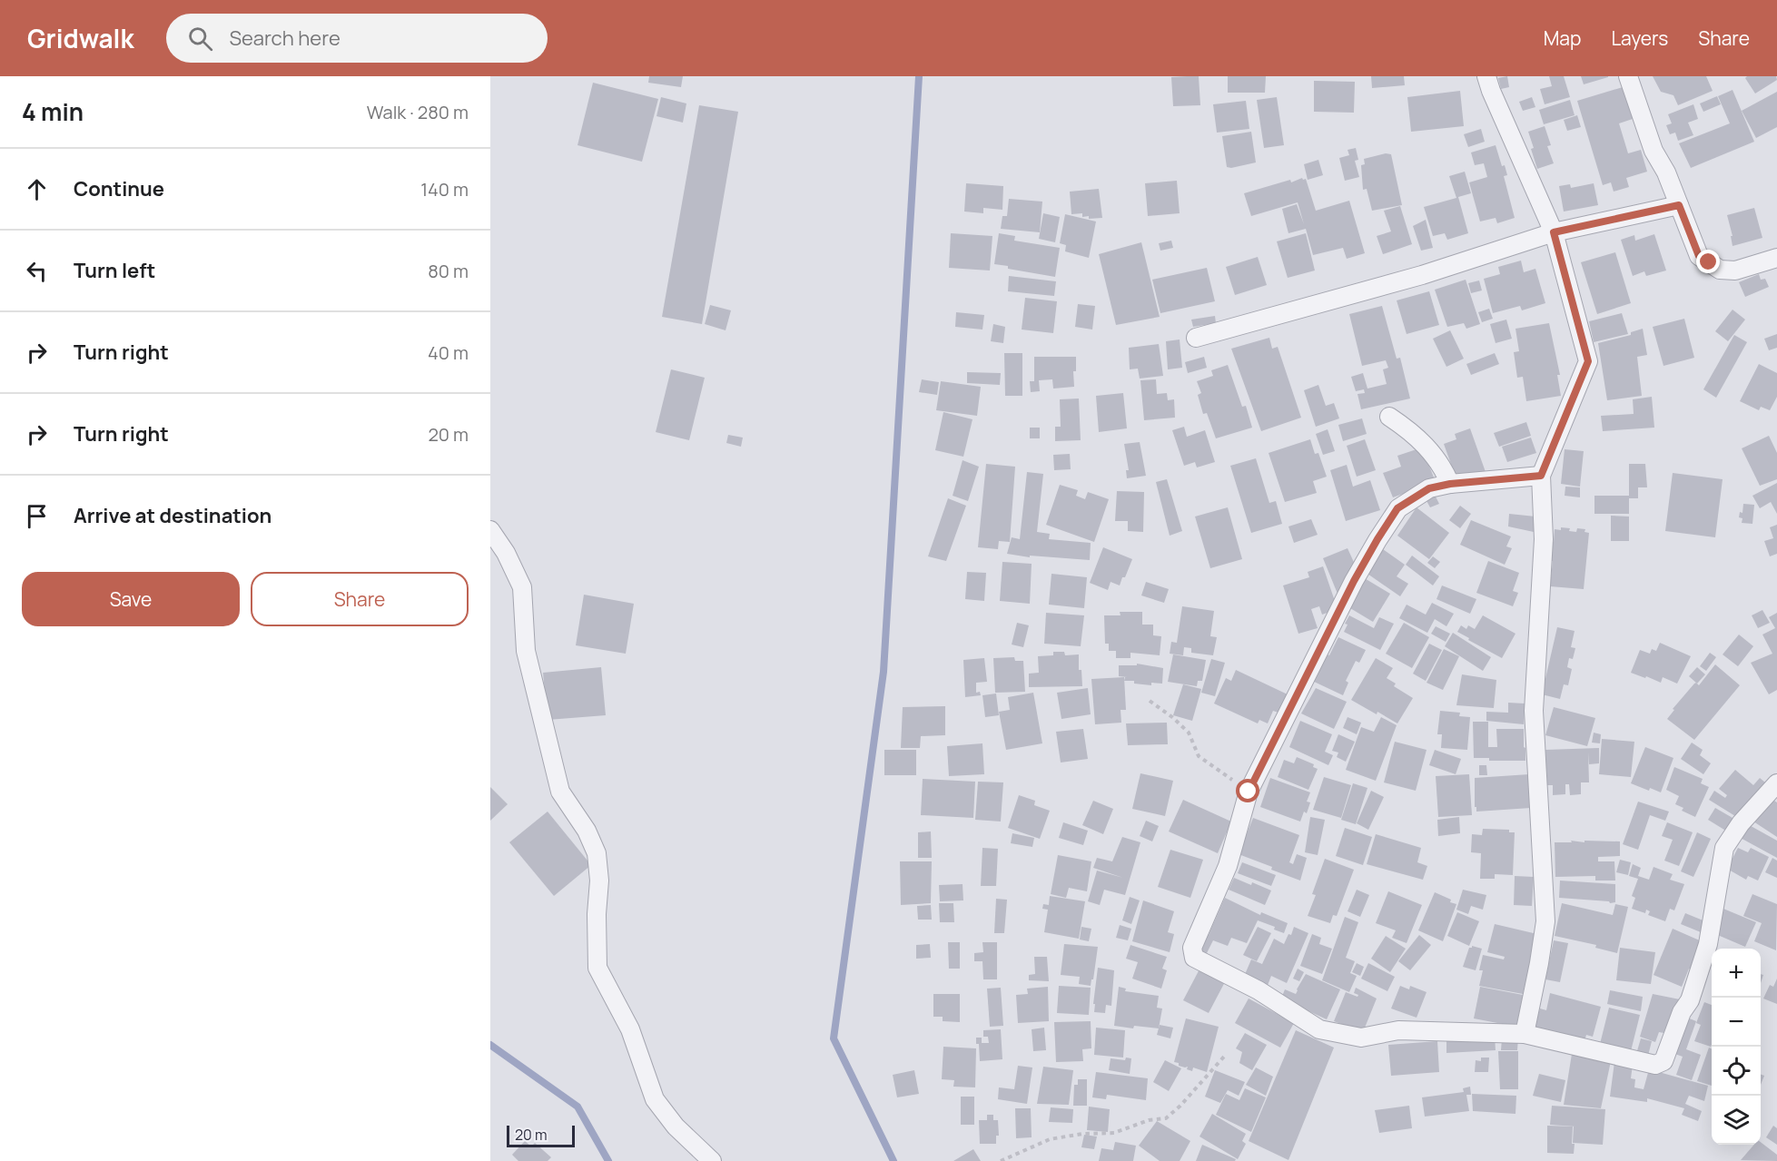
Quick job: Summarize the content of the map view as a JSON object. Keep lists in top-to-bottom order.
{
  "scale_bar": "20 m",
  "page": {
    "header": "Gridwalk",
    "search": "Search here",
    "nav": ["Map", "Layers", "Share"],
    "heading": ["4 min", "Walk · 280 m"],
    "list": [
      ["Continue", "140 m"],
      ["Turn left", "80 m"],
      ["Turn right", "40 m"],
      ["Turn right", "20 m"],
      "Arrive at destination"
    ],
    "buttons": ["Save", "Share"],
    "map_buttons": ["+", "−"],
    "scale": "20 m"
  }
}
